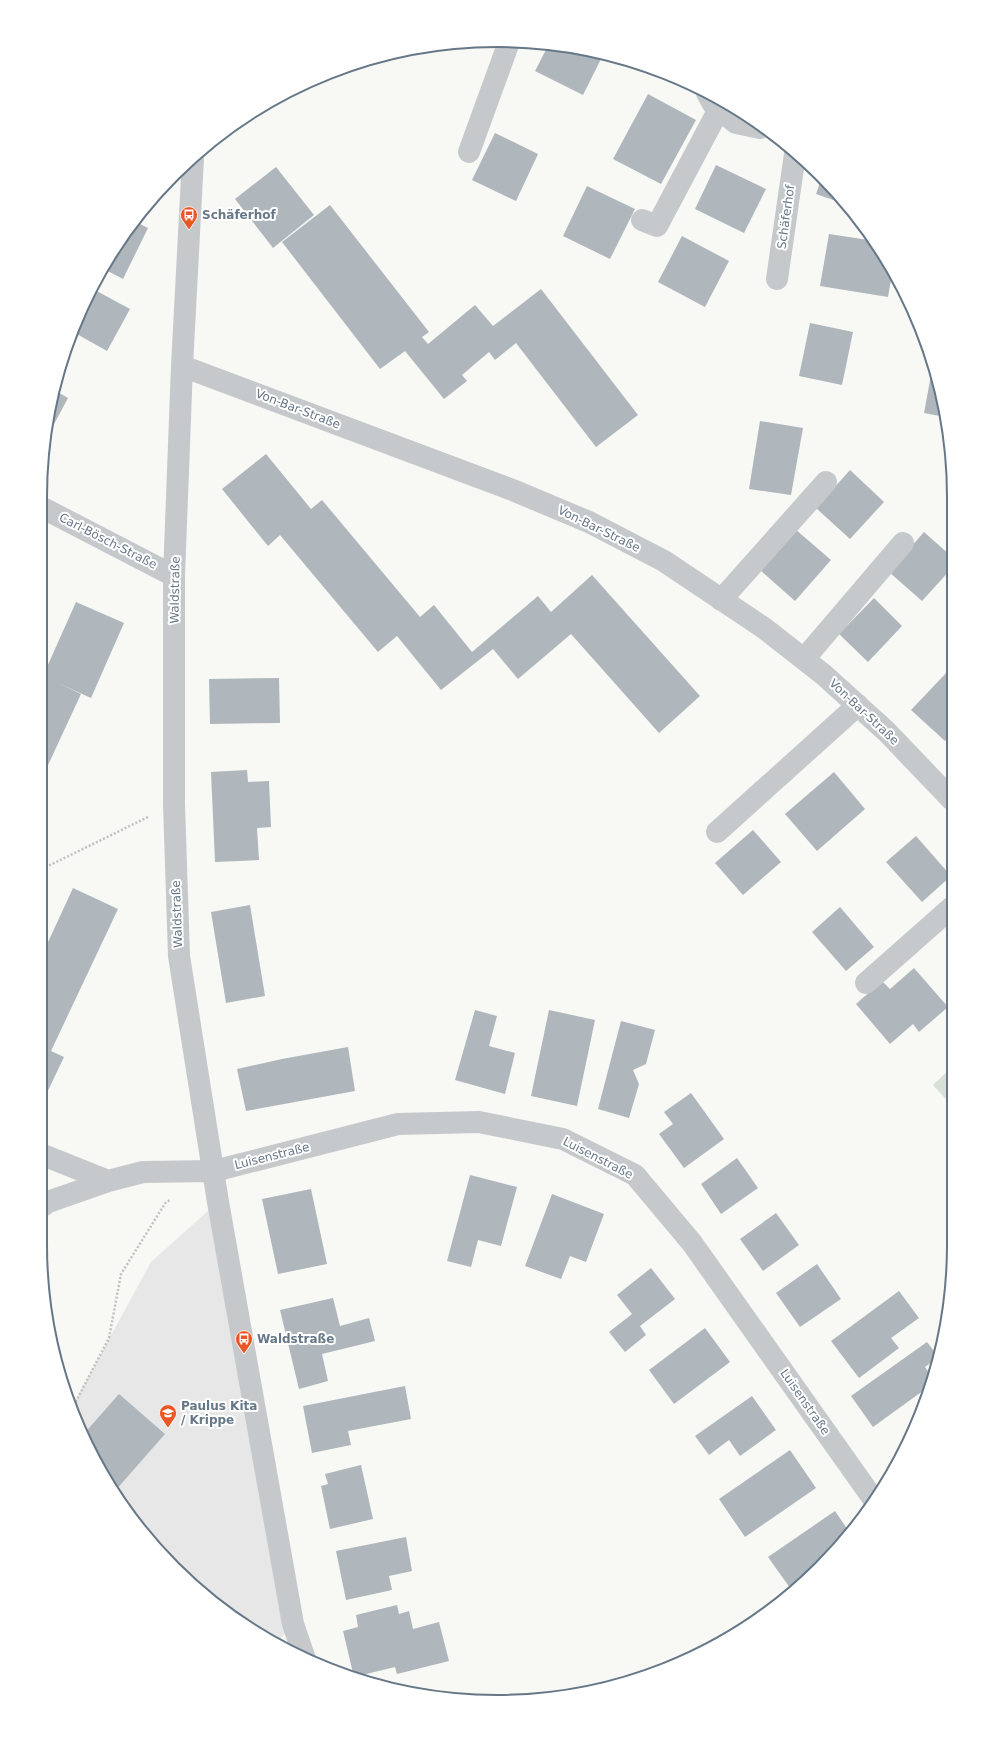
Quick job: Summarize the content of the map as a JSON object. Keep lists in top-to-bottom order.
{
  "streets": {
    "street": [
      "Schäferhof",
      "Von-Bar-Straße",
      "Carl-Bösch-Straße",
      "Waldstraße",
      "Luisenstraße"
    ]
  },
  "crossings": [
    ["Von-Bar-Straße", "Waldstraße"],
    ["Carl-Bösch-Straße", "Waldstraße"],
    ["Waldstraße", "Luisenstraße"]
  ],
  "places": {
    "bus stop": ["Schäferhof", "Waldstraße"],
    "school or university": ["Paulus Kita / Krippe"]
  }
}
